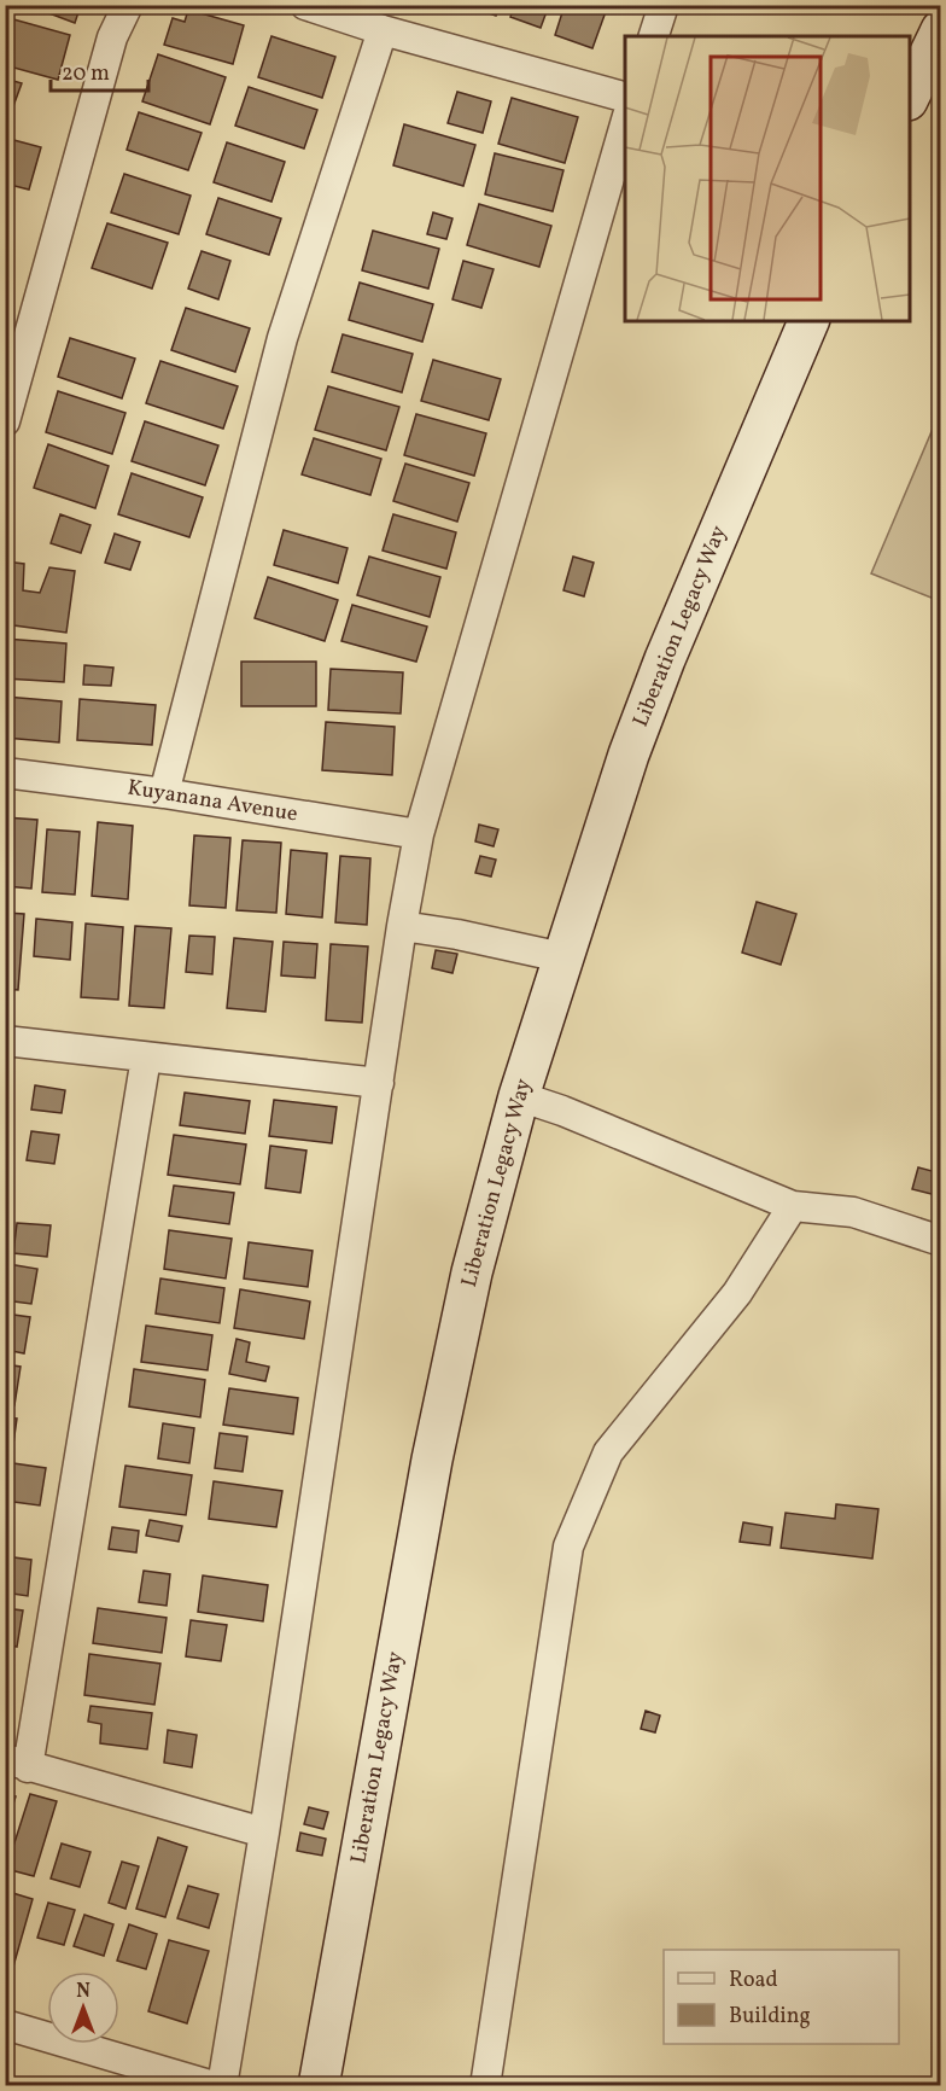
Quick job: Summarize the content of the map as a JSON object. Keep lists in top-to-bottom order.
{
  "streets": {
    "main road": ["Liberation Legacy Way"],
    "street": ["Kuyanana Avenue"]
  },
  "legend": ["Road", "Building"],
  "scale_bar": "20 m",
  "north": "top"
}
